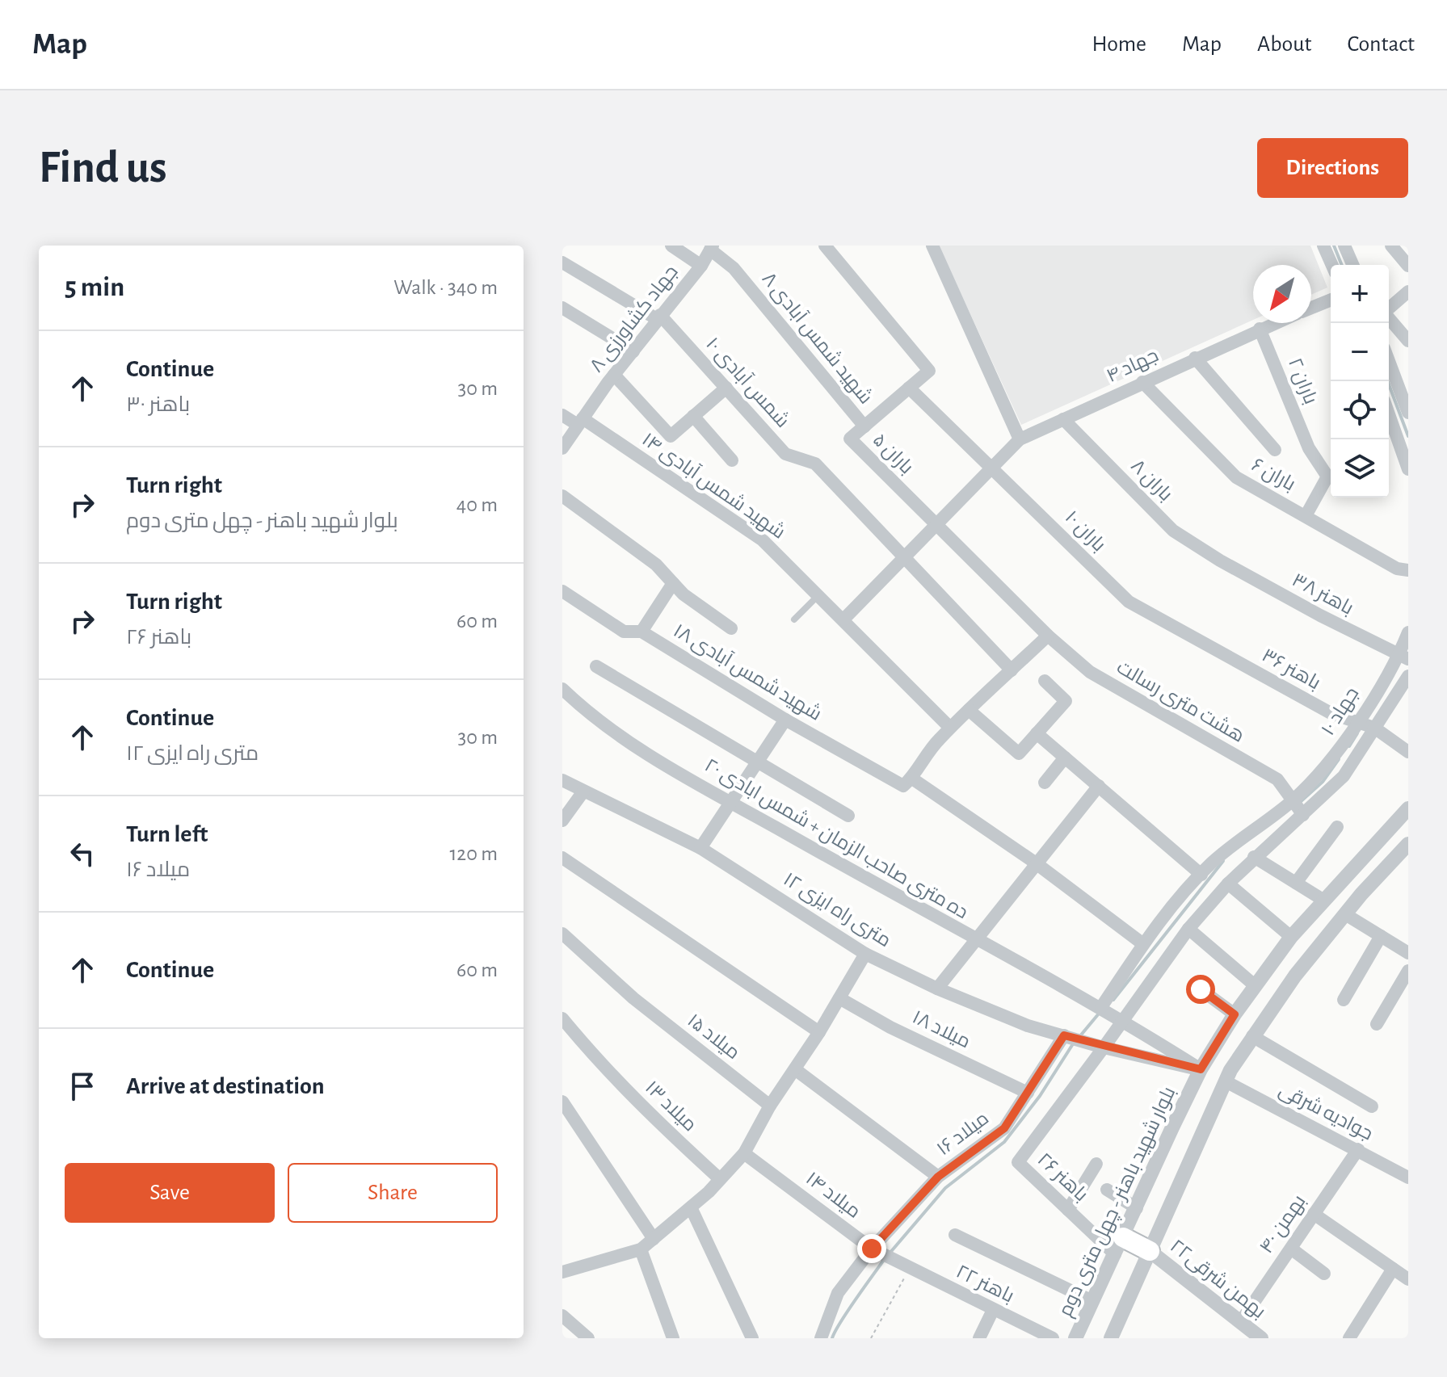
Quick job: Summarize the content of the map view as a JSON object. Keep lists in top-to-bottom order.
{
  "streets": {
    "street": [
      "جهاد کشاورزی ۸",
      "شهید شمس آبادی ۸",
      "جهاد ۴",
      "باران ۲",
      "شمس آبادی ۱۰",
      "باران ۵",
      "باران ۶",
      "باران ۸",
      "شهید شمس آبادی ۱۴",
      "باران ۱۰",
      "باهنر ۳۸",
      "باهنر ۳۶",
      "شهید شمس آبادی ۱۸",
      "هشت متری رسالت",
      "جهاد ۱۰",
      "ده متری صاحب الزمان + شمس ابادی ۲۰",
      "۱۲ متری راه ایزی",
      "میلاد ۱۸",
      "میلاد ۱۵",
      "میلاد ۱۳",
      "جوادیه شرقی",
      "میلاد ۱۶",
      "باهنر ۲۶",
      "میلاد ۱۴",
      "بلوار شهید باهنر - چهل متری دوم",
      "بهمن ۴۰",
      "۲۲بهمن شرقی",
      "باهنر ۲۲"
    ]
  },
  "crossings": [
    ["جهاد کشاورزی ۸", "شهید شمس آبادی ۸"],
    ["جهاد کشاورزی ۸", "شمس آبادی ۱۰"],
    ["جهاد کشاورزی ۸", "شهید شمس آبادی ۱۴"],
    ["شهید شمس آبادی ۸", "باران ۵"],
    ["جهاد ۴", "باران ۲"],
    ["جهاد ۴", "شمس آبادی ۱۰"],
    ["جهاد ۴", "باران ۵"],
    ["جهاد ۴", "باران ۶"],
    ["جهاد ۴", "باران ۸"],
    ["جهاد ۴", "شهید شمس آبادی ۱۴"],
    ["جهاد ۴", "باران ۱۰"],
    ["جهاد ۴", "هشت متری رسالت"],
    ["باران ۲", "باران ۶"],
    ["باران ۵", "باران ۱۰"],
    ["باران ۵", "هشت متری رسالت"],
    ["باران ۸", "باهنر ۳۸"],
    ["باران ۱۰", "باهنر ۳۶"],
    ["باهنر ۳۸", "جهاد ۱۰"],
    ["باهنر ۳۶", "جهاد ۱۰"],
    ["هشت متری رسالت", "جهاد ۱۰"],
    ["جهاد ۱۰", "ده متری صاحب الزمان + شمس ابادی ۲۰"],
    ["ده متری صاحب الزمان + شمس ابادی ۲۰", "بلوار شهید باهنر - چهل متری دوم"],
    ["۱۲ متری راه ایزی", "میلاد ۱۶"],
    ["۱۲ متری راه ایزی", "باهنر ۲۶"],
    ["میلاد ۱۸", "میلاد ۱۶"],
    ["جوادیه شرقی", "بهمن ۴۰"],
    ["باهنر ۲۶", "بلوار شهید باهنر - چهل متری دوم"],
    ["میلاد ۱۴", "باهنر ۲۲"],
    ["بهمن ۴۰", "۲۲بهمن شرقی"]
  ],
  "north": "bottom left",
  "page": {
    "header": "Map",
    "nav": [
      "Home",
      "Map",
      "About",
      "Contact"
    ],
    "buttons": [
      "Directions",
      ["Save", "Share"]
    ],
    "title": "Find us",
    "heading": ["5 min", "Walk · 340 m"],
    "map_buttons": ["+", "−"],
    "list": [
      ["Continue", "باهنر ۳۰", "30 m"],
      ["Turn right", "بلوار شهید باهنر - چهل متری دوم", "40 m"],
      ["Turn right", "باهنر ۲۶", "60 m"],
      ["Continue", "۱۲ متری راه ایزی", "30 m"],
      ["Turn left", "میلاد ۱۶", "120 m"],
      ["Continue", "60 m"],
      "Arrive at destination"
    ]
  }
}
